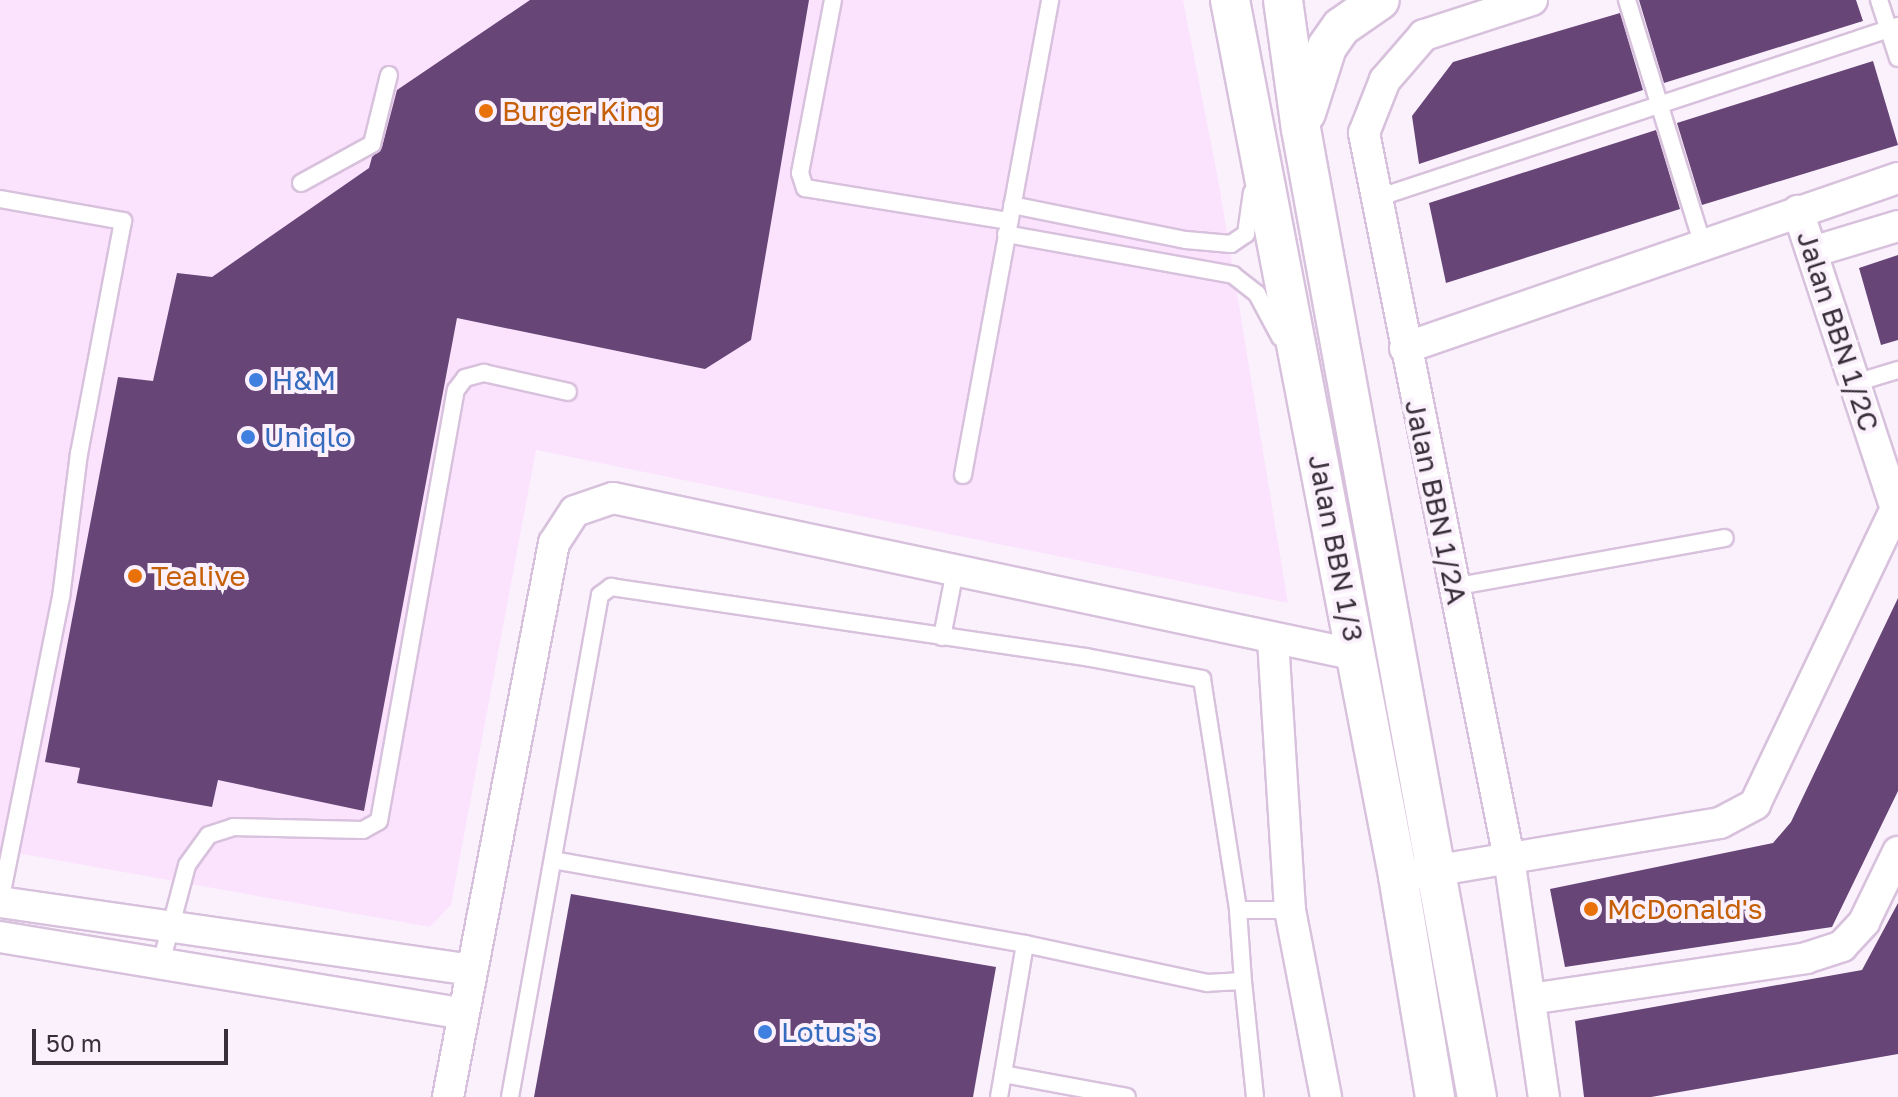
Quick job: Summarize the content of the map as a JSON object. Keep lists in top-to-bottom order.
{
  "streets": {
    "street": ["Jalan BBN 1/2C", "Jalan BBN 1/2A", "Jalan BBN 1/3"]
  },
  "crossings": [
    ["Jalan BBN 1/2C", "Jalan BBN 1/2A"],
    ["Jalan BBN 1/2C", "Jalan BBN 1/3"]
  ],
  "places": [
    "Burger King",
    "H&M",
    "Uniqlo",
    "Tealive",
    "McDonald's",
    "Lotus's"
  ],
  "scale_bar": "50 m"
}
